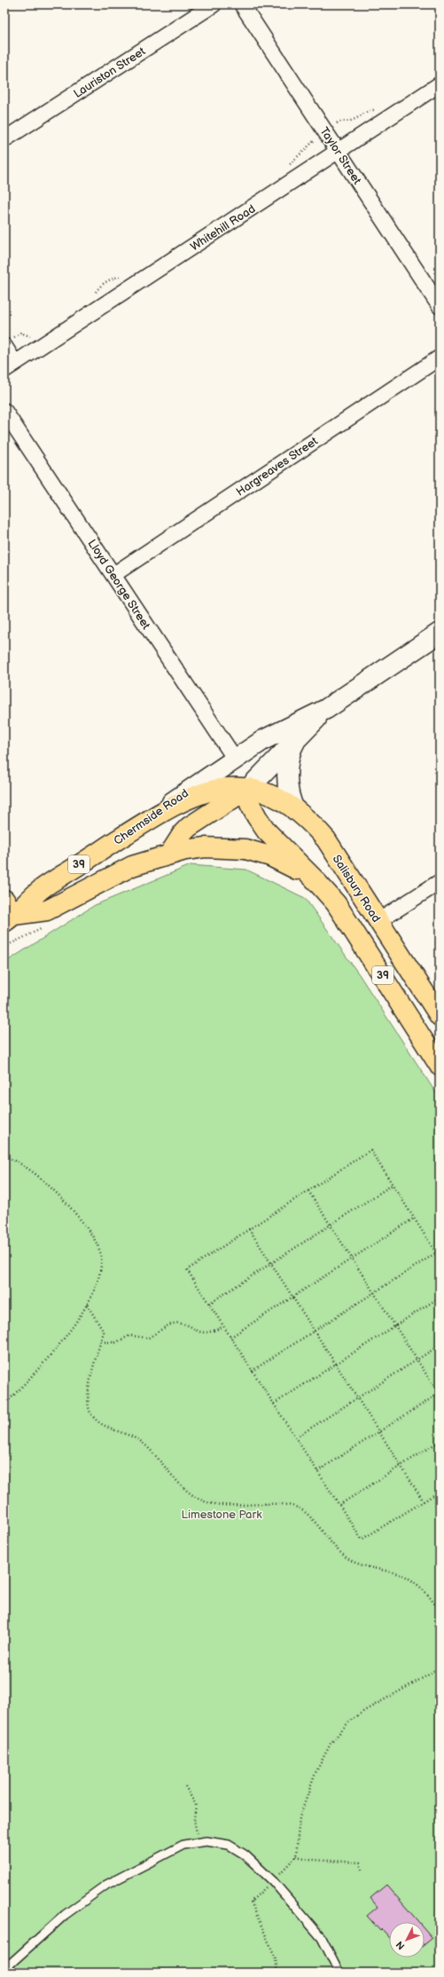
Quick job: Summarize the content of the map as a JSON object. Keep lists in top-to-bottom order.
{
  "streets": {
    "main road": ["Chermside Road", "39", "Salisbury Road"],
    "street": [
      "Lauriston Street",
      "Taylor Street",
      "Whitehill Road",
      "Hargreaves Street",
      "Lloyd George Street"
    ]
  },
  "crossings": [
    ["Taylor Street", "Whitehill Road"],
    ["Hargreaves Street", "Lloyd George Street"],
    ["Lloyd George Street", "Chermside Road"],
    ["Chermside Road", "39"],
    ["Chermside Road", "Salisbury Road"]
  ],
  "parks": ["Limestone Park"],
  "north": "bottom left"
}
